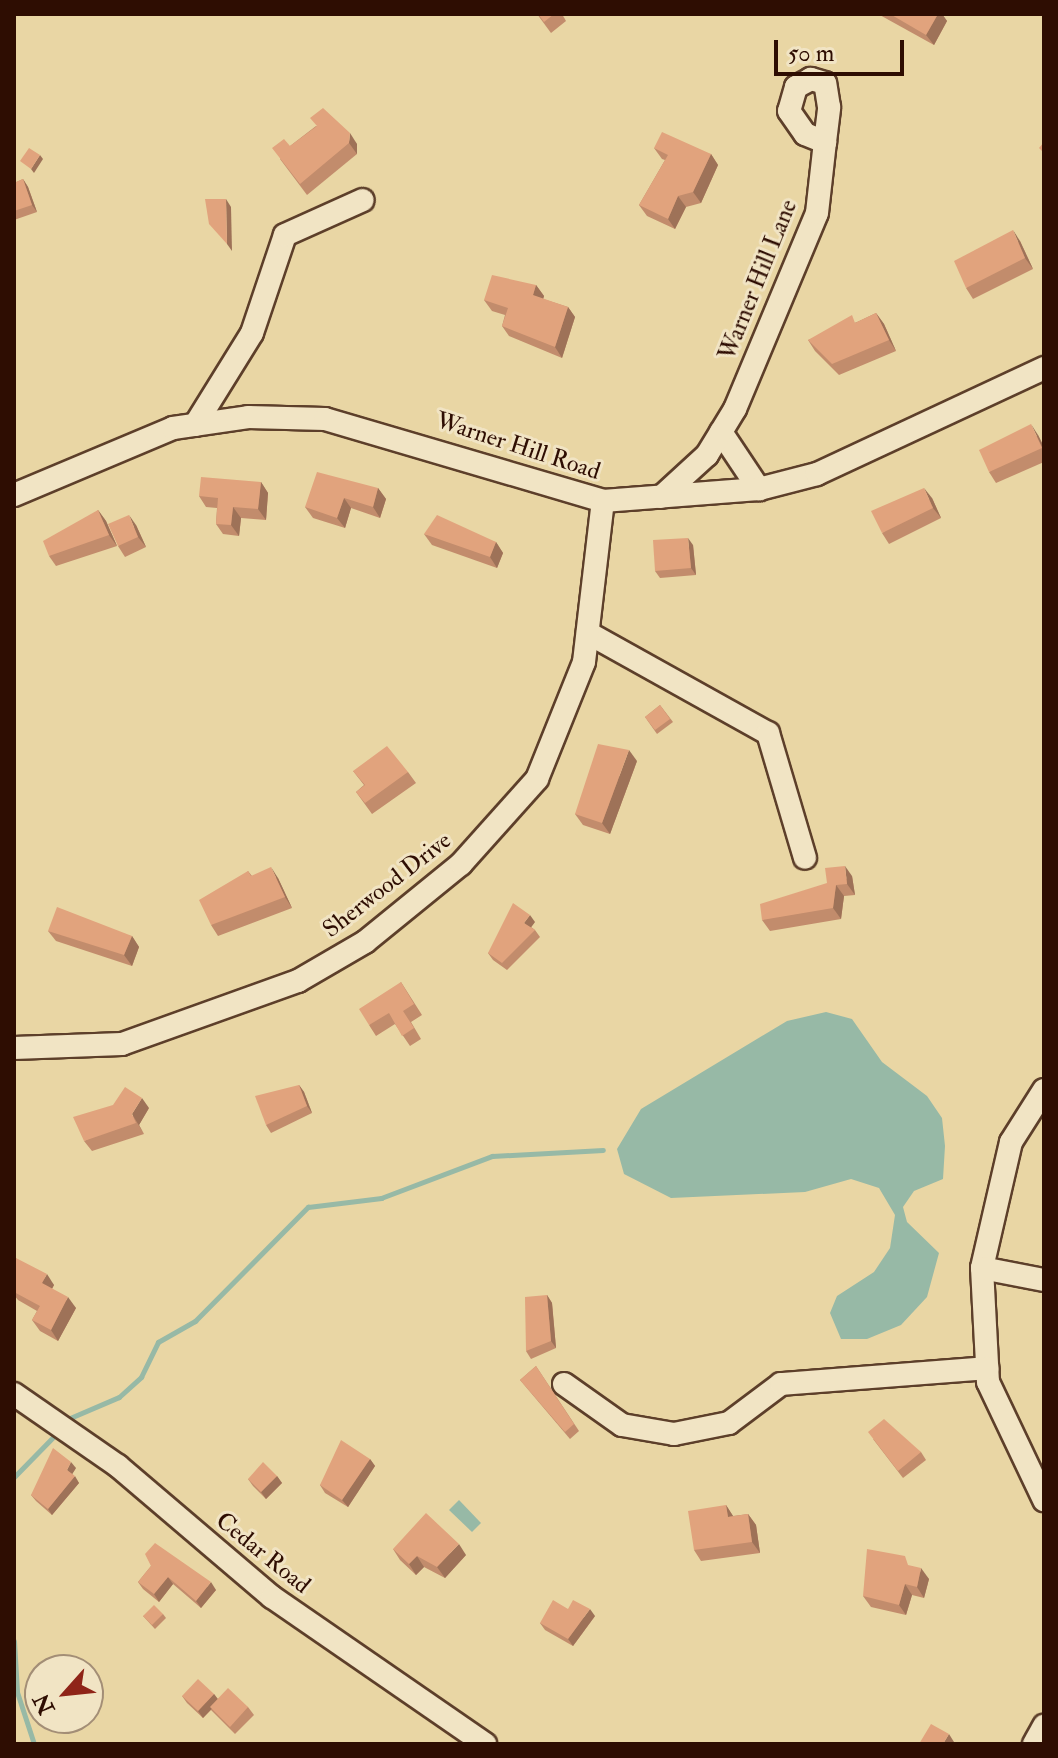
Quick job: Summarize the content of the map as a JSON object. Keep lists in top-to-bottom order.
{
  "streets": {
    "street": [
      "Warner Hill Lane",
      "Warner Hill Road",
      "Sherwood Drive",
      "Cedar Road"
    ]
  },
  "crossings": [
    ["Warner Hill Lane", "Warner Hill Road"],
    ["Warner Hill Road", "Sherwood Drive"]
  ],
  "scale_bar": "50 m",
  "north": "bottom left"
}
